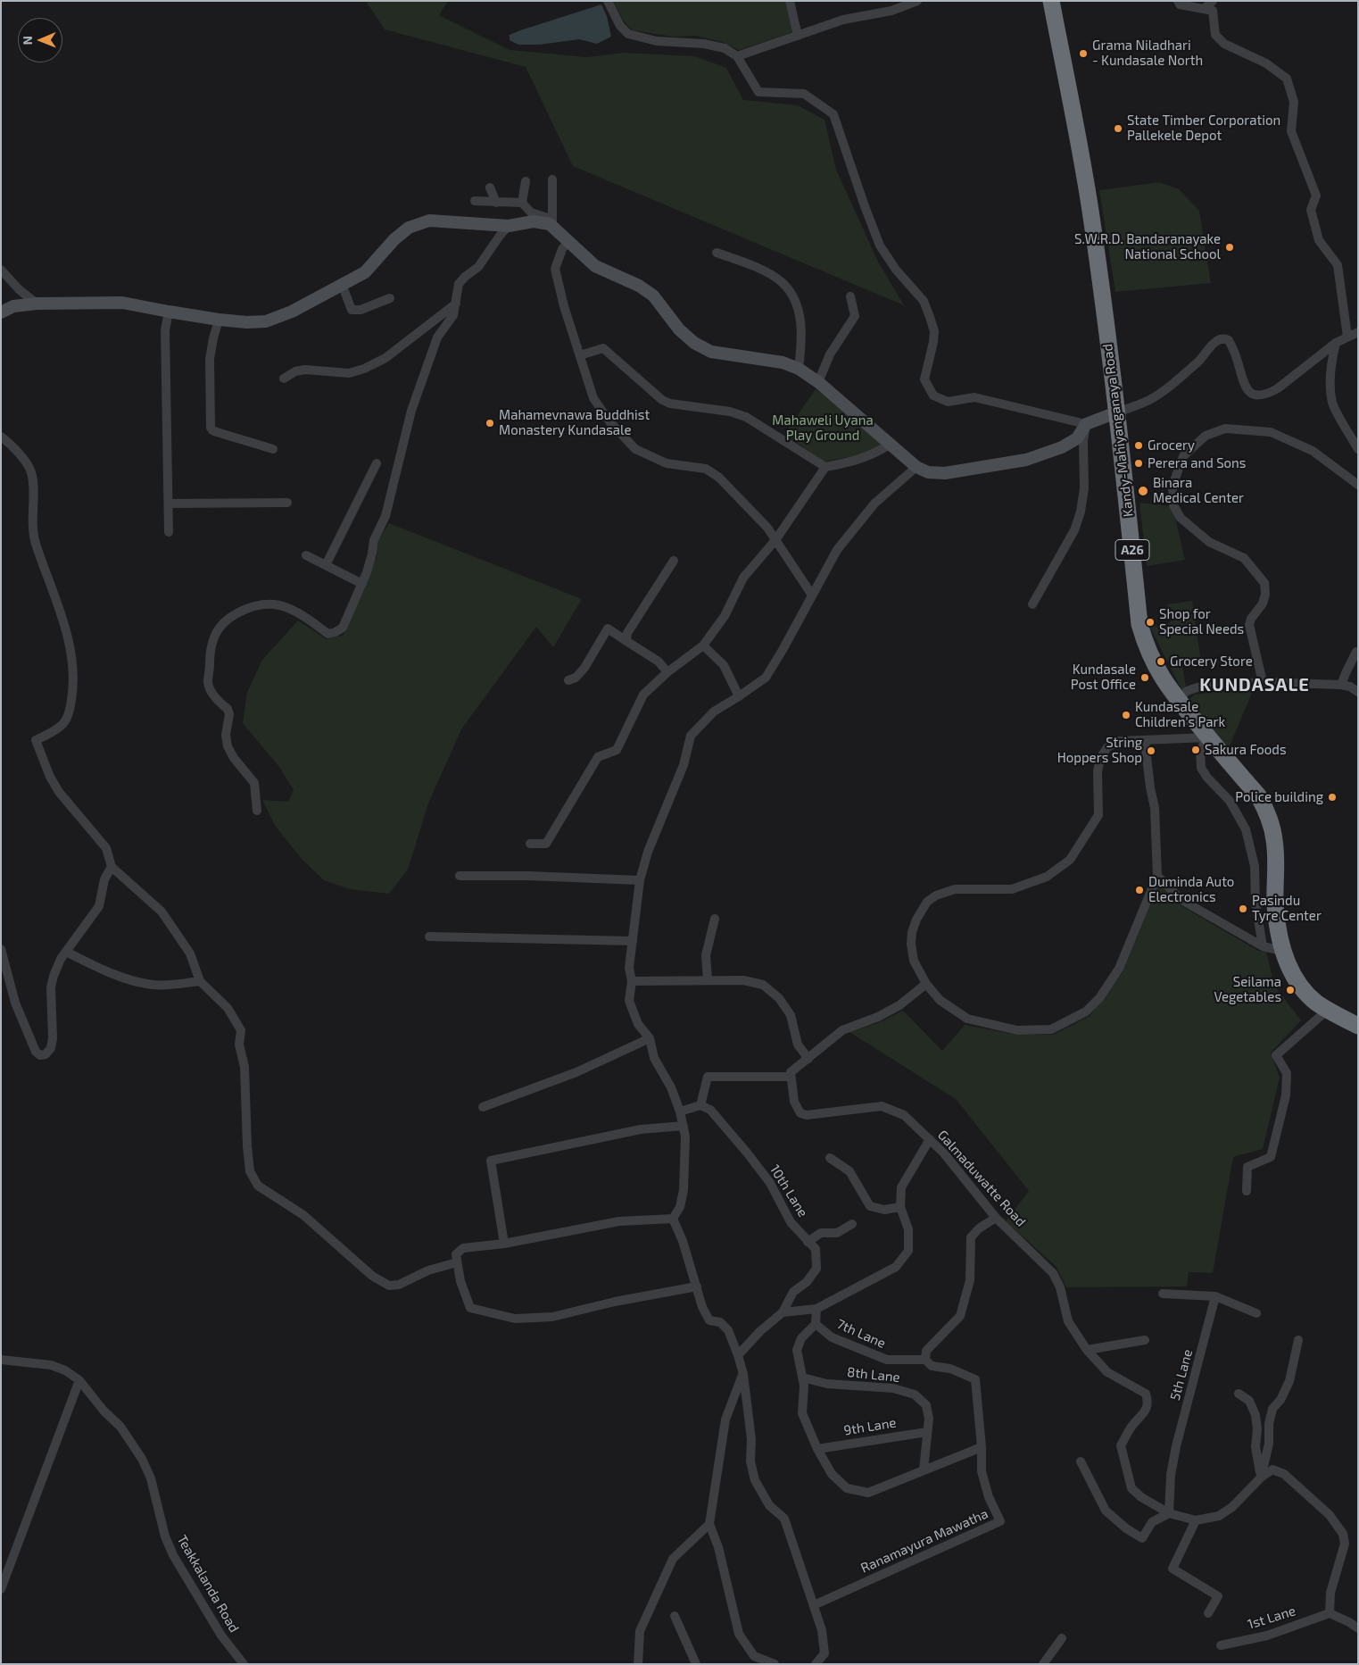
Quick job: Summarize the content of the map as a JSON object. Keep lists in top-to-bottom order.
{
  "streets": {
    "highway": ["Kandy-Mahiyanganaya Road", "A26"],
    "street": [
      "Galmaduwatte Road",
      "10th Lane",
      "7th Lane",
      "8th Lane",
      "5th Lane",
      "9th Lane",
      "Ranamayura Mawatha",
      "Teakkalanda Road",
      "1st Lane"
    ]
  },
  "crossings": [
    ["Galmaduwatte Road", "5th Lane"],
    ["7th Lane", "Ranamayura Mawatha"],
    ["8th Lane", "9th Lane"]
  ],
  "districts": ["KUNDASALE"],
  "parks": ["Mahaweli Uyana Play Ground"],
  "places": [
    "Grama Niladhari - Kundasale North",
    "State Timber Corporation Pallekele Depot",
    "S.W.R.D. Bandaranayake National School",
    "Mahamevnawa Buddhist Monastery Kundasale",
    "Grocery",
    "Perera and Sons",
    "Binara Medical Center",
    "Shop for Special Needs",
    "Grocery Store",
    "Kundasale Post Office",
    "Kundasale Children's Park",
    "Sakura Foods",
    "String Hoppers Shop",
    "Police building",
    "Duminda Auto Electronics",
    "Pasindu Tyre Center",
    "Seilama Vegetables"
  ],
  "north": "left"
}
